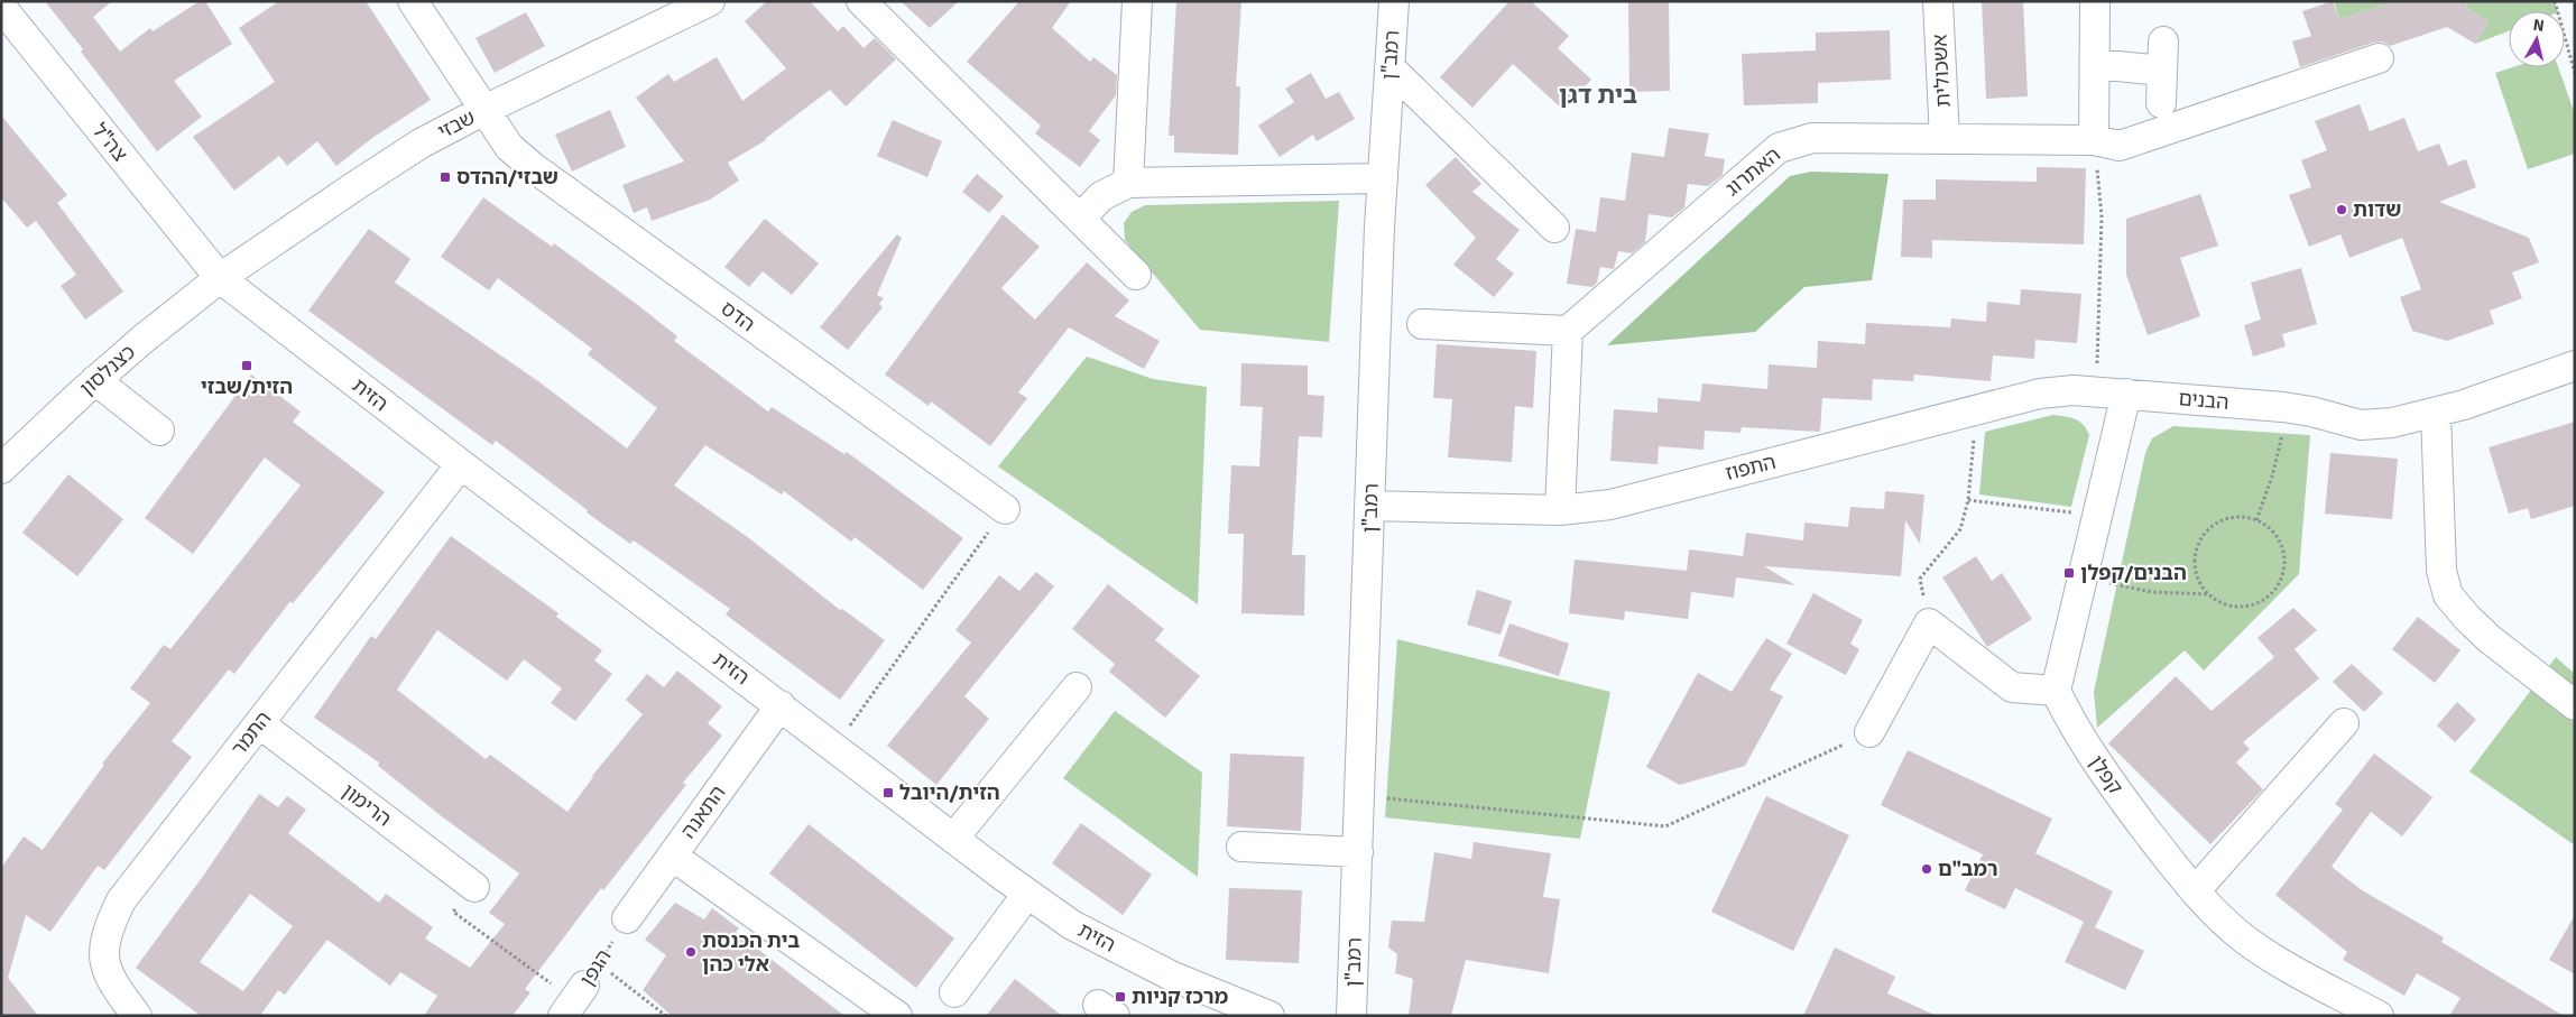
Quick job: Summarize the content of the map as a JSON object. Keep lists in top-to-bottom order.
{
  "streets": {
    "street": [
      "רמב\"ן",
      "אשכולית",
      "שבזי",
      "צה\"ל",
      "האתרוג",
      "הדס",
      "כצנלסון",
      "הזית",
      "הבנים",
      "התפוז",
      "התמר",
      "קפלן",
      "הרימון",
      "התאנה"
    ],
    "path": ["הגפן"]
  },
  "crossings": [
    ["רמב\"ן", "התפוז"],
    ["אשכולית", "האתרוג"],
    ["שבזי", "צה\"ל"],
    ["שבזי", "הדס"],
    ["שבזי", "כצנלסון"],
    ["שבזי", "הזית"],
    ["צה\"ל", "כצנלסון"],
    ["צה\"ל", "הזית"],
    ["כצנלסון", "הזית"],
    ["הזית", "התמר"],
    ["הזית", "התאנה"],
    ["הבנים", "התפוז"],
    ["התמר", "הרימון"],
    ["התאנה", "הגפן"]
  ],
  "districts": ["בית דגן"],
  "places": {
    "transit": [
      "שבזי/ההדס",
      "הזית/שבזי",
      "הבנים/קפלן",
      "הזית/היובל",
      "מרכז קניות"
    ],
    "other": ["שדות", "רמב\"ם", "בית הכנסת אלי כהן"]
  },
  "north": "top"
}
